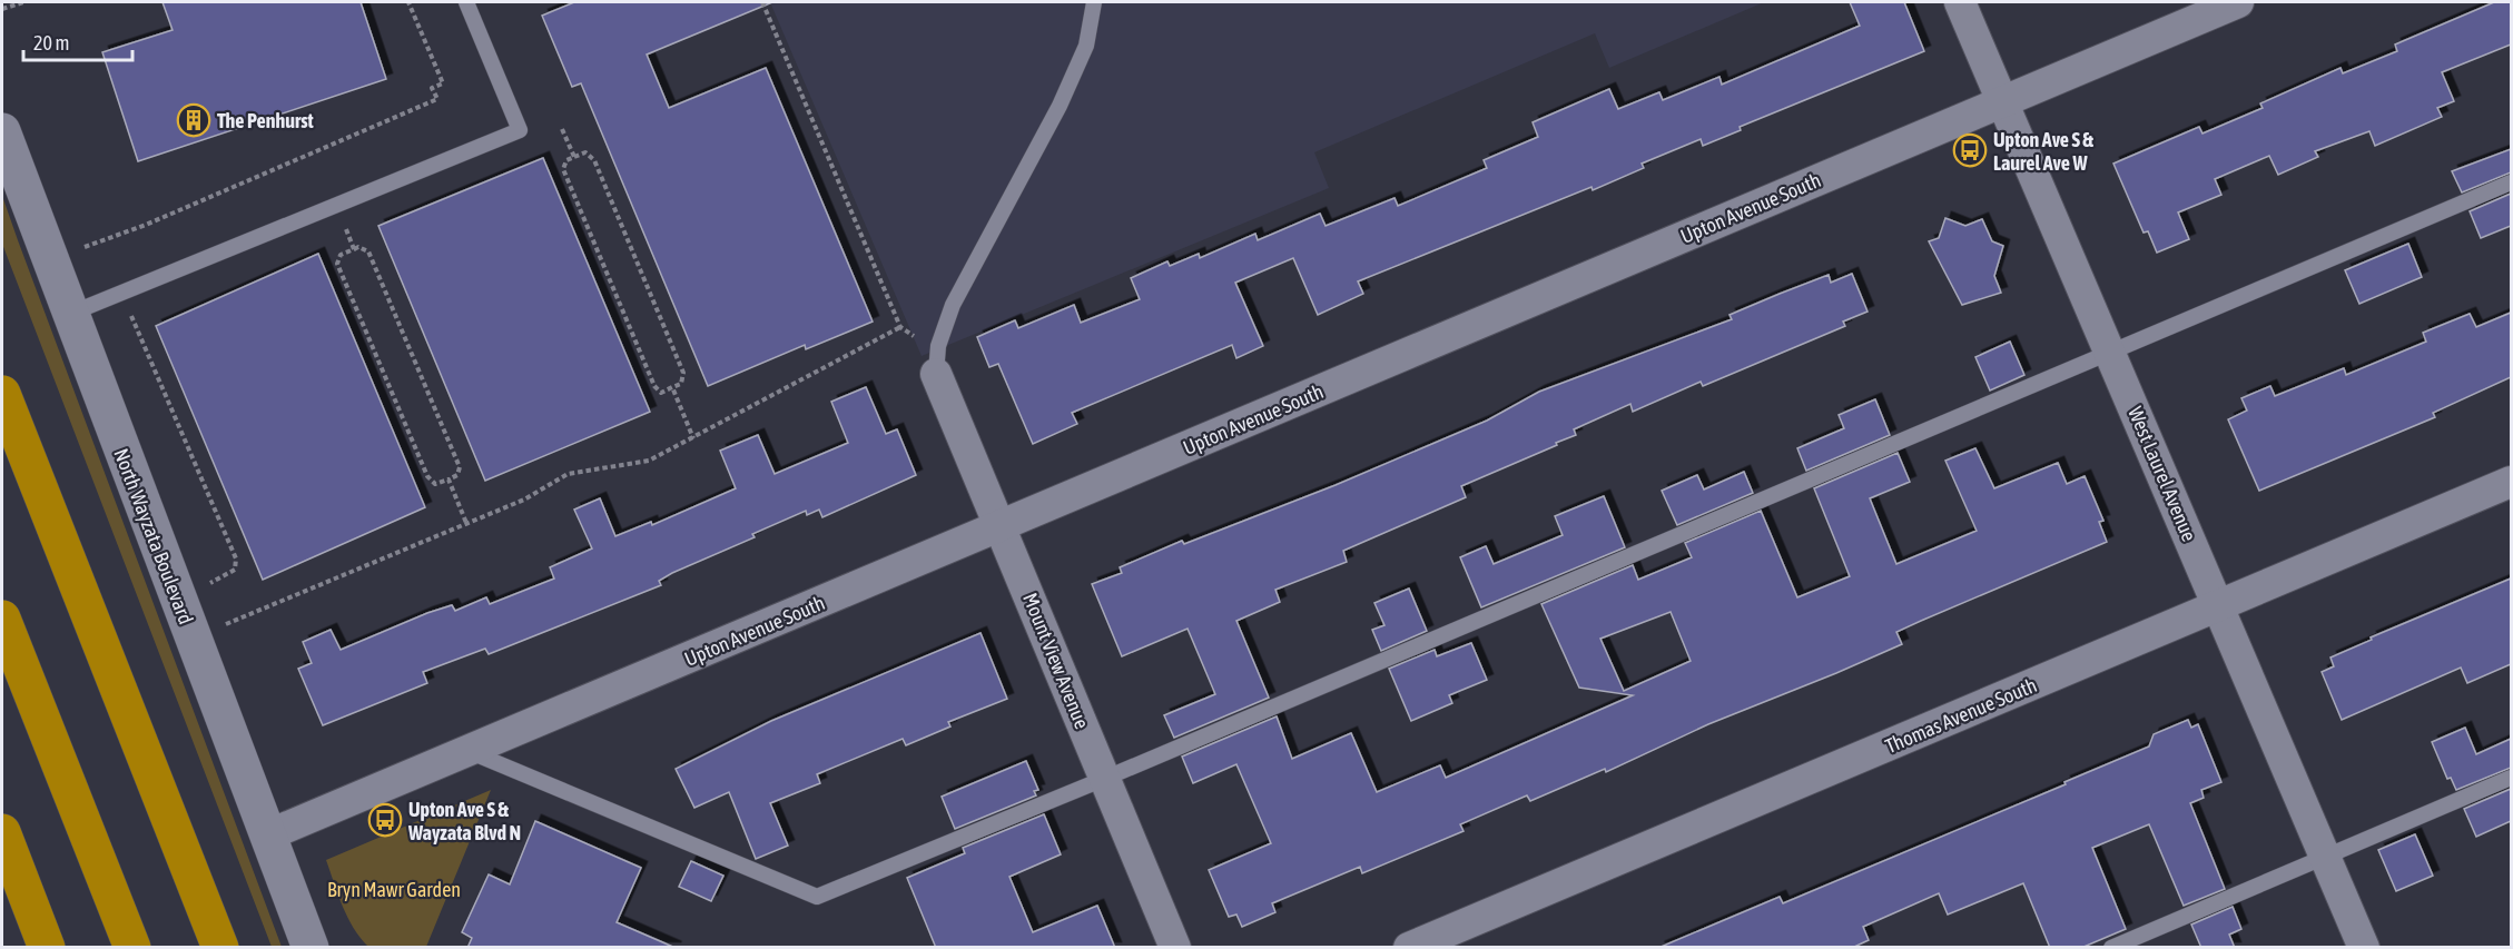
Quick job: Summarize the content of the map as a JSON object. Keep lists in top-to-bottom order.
{
  "streets": {
    "street": [
      "Upton Avenue South",
      "West Laurel Avenue",
      "North Wayzata Boulevard",
      "Mount View Avenue",
      "Thomas Avenue South"
    ]
  },
  "crossings": [
    ["Upton Avenue South", "West Laurel Avenue"],
    ["Upton Avenue South", "North Wayzata Boulevard"],
    ["Upton Avenue South", "Mount View Avenue"],
    ["West Laurel Avenue", "Thomas Avenue South"]
  ],
  "parks": ["Bryn Mawr Garden"],
  "places": {
    "building": ["The Penhurst"],
    "bus stop": ["Upton Ave S & Laurel Ave W", "Upton Ave S & Wayzata Blvd N"]
  },
  "scale_bar": "20 m"
}
